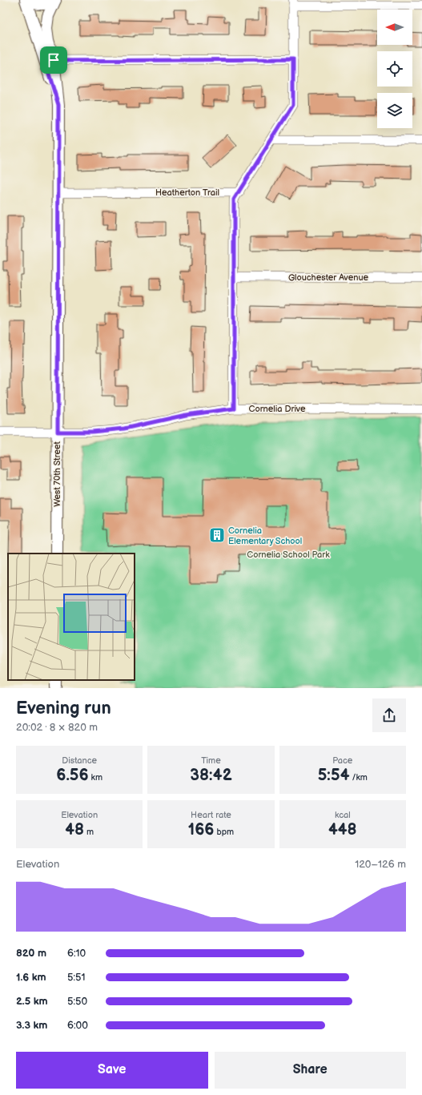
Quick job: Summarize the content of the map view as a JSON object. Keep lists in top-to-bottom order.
{
  "streets": {
    "street": [
      "Heatherton Trail",
      "Glouchester Avenue",
      "Cornelia Drive",
      "West 70th Street"
    ]
  },
  "crossings": [
    ["Heatherton Trail", "West 70th Street"],
    ["Cornelia Drive", "West 70th Street"]
  ],
  "parks": ["Cornelia School Park"],
  "places": {
    "building": ["Cornelia Elementary School"]
  },
  "north": "left",
  "page": {
    "heading": ["Evening run", "20:02 · 8 × 820 m"],
    "stats": [
      ["Distance", "6.56 km"],
      ["Time", "38:42"],
      ["Pace", "5:54 /km"],
      ["Elevation", "48 m"],
      ["Heart rate", "166 bpm"],
      ["kcal", "448"]
    ],
    "chart": ["Elevation", "120–126 m"],
    "list": [
      {
        "name": "820 m",
        "note": "6:10"
      },
      {
        "name": "1.6 km",
        "note": "5:51"
      },
      {
        "name": "2.5 km",
        "note": "5:50"
      },
      {
        "name": "3.3 km",
        "note": "6:00"
      }
    ],
    "buttons": ["Save", "Share"]
  }
}
